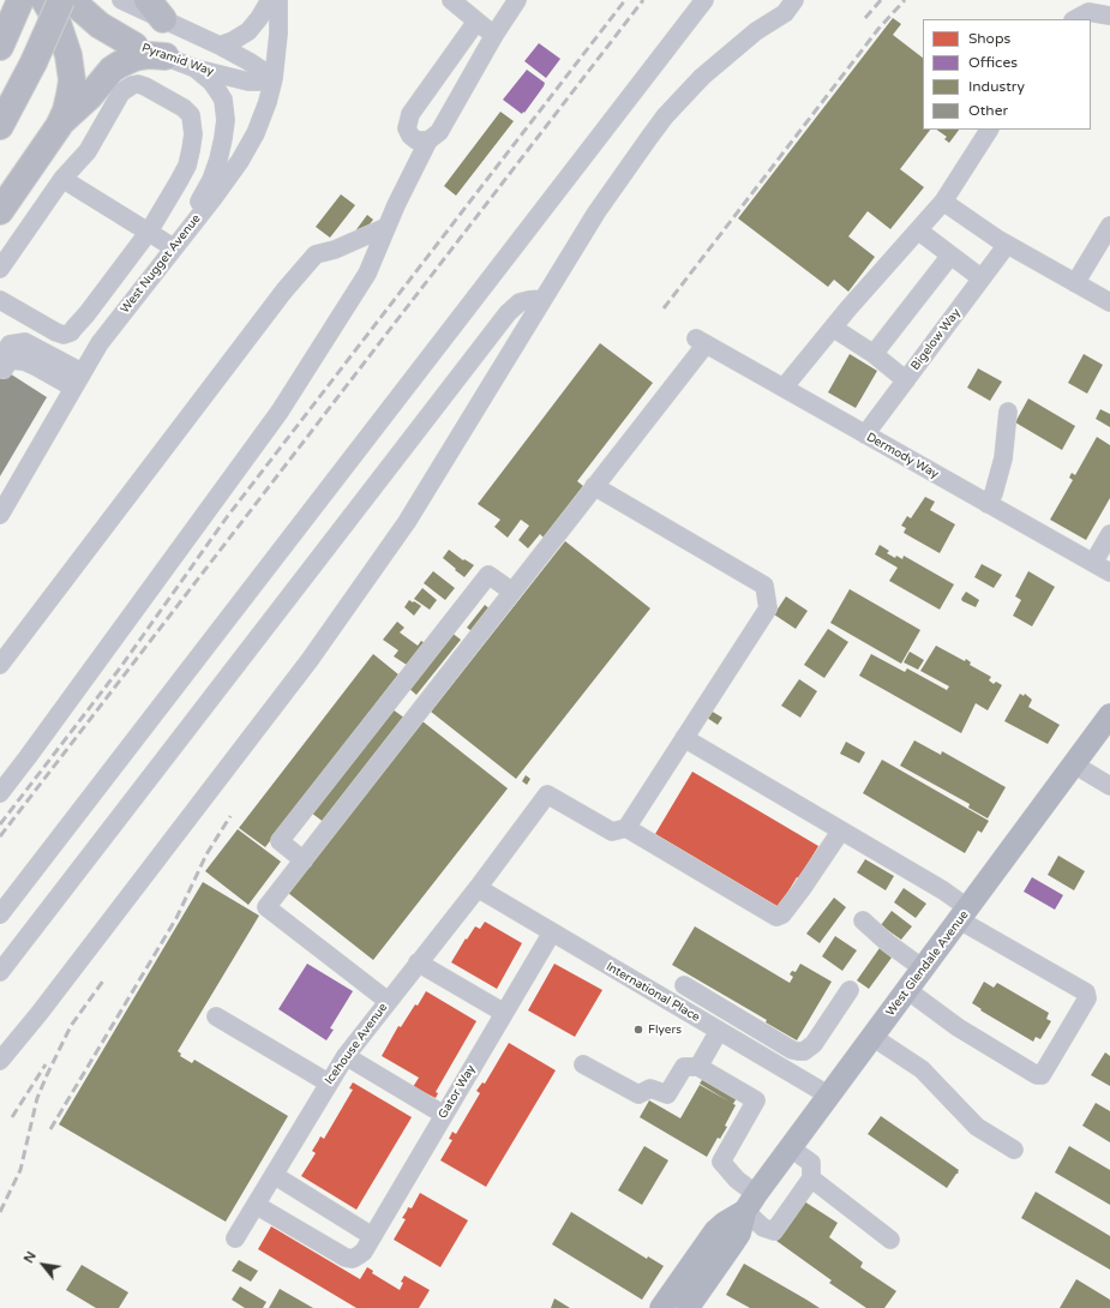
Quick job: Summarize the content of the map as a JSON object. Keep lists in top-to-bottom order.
{
  "streets": {
    "main road": ["West Glendale Avenue"],
    "street": [
      "Pyramid Way",
      "West Nugget Avenue",
      "Bigelow Way",
      "Dermody Way",
      "International Place",
      "Icehouse Avenue",
      "Gator Way"
    ]
  },
  "crossings": [
    ["Pyramid Way", "West Nugget Avenue"],
    ["Bigelow Way", "Dermody Way"],
    ["West Glendale Avenue", "International Place"],
    ["International Place", "Icehouse Avenue"],
    ["International Place", "Gator Way"]
  ],
  "places": ["Flyers"],
  "legend": [
    "Shops",
    "Offices",
    "Industry",
    "Other"
  ],
  "north": "top left"
}
